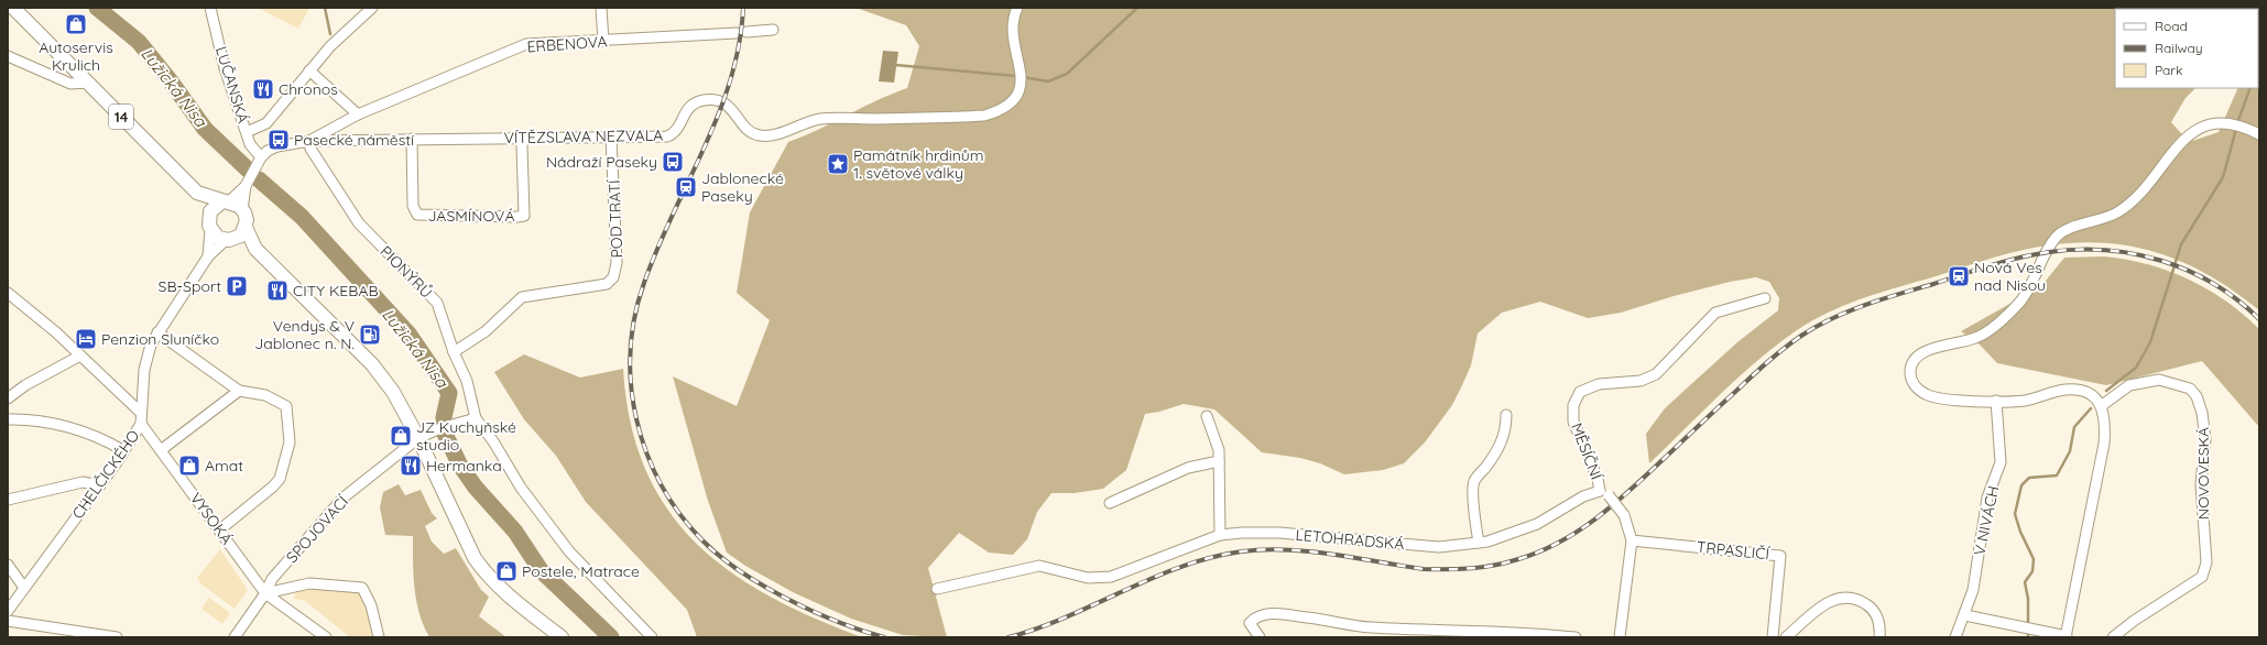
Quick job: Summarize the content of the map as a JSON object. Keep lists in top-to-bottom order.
{
  "streets": {
    "main road": ["14"],
    "street": [
      "ERBENOVA",
      "LUČANSKÁ",
      "VÍTĚZSLAVA NEZVALA",
      "JASMÍNOVÁ",
      "POD TRATÍ",
      "PIONÝRŮ",
      "MĚSÍČNÍ",
      "NOVOVESKÁ",
      "CHELČICKÉHO",
      "VYSOKÁ",
      "V NIVÁCH",
      "SPOJOVACÍ",
      "LETOHRADSKÁ",
      "TRPASLIČÍ"
    ]
  },
  "crossings": [
    ["14", "CHELČICKÉHO"],
    ["VÍTĚZSLAVA NEZVALA", "JASMÍNOVÁ"],
    ["VÍTĚZSLAVA NEZVALA", "POD TRATÍ"],
    ["VÍTĚZSLAVA NEZVALA", "PIONÝRŮ"],
    ["POD TRATÍ", "PIONÝRŮ"],
    ["MĚSÍČNÍ", "LETOHRADSKÁ"],
    ["MĚSÍČNÍ", "TRPASLIČÍ"],
    ["CHELČICKÉHO", "VYSOKÁ"],
    ["VYSOKÁ", "SPOJOVACÍ"]
  ],
  "water": ["Lužická Nisa"],
  "places": {
    "shop": [
      "Autoservis Krulich",
      "JZ Kuchyňské studio",
      "Amat",
      "Postele, Matrace"
    ],
    "restaurant": ["Chronos", "CITY KEBAB", "Hermanka"],
    "bus stop": ["Pasecké náměstí", "Nádraží Paseky"],
    "place": ["Památník hrdinům 1. světové války"],
    "station": ["Jablonecké Paseky", "Nová Ves nad Nisou"],
    "parking": ["SB-Sport"],
    "fuel station": ["Vendys & V Jablonec n. N."],
    "hotel": ["Penzion Sluníčko"]
  },
  "legend": ["Road", "Railway", "Park"]
}
